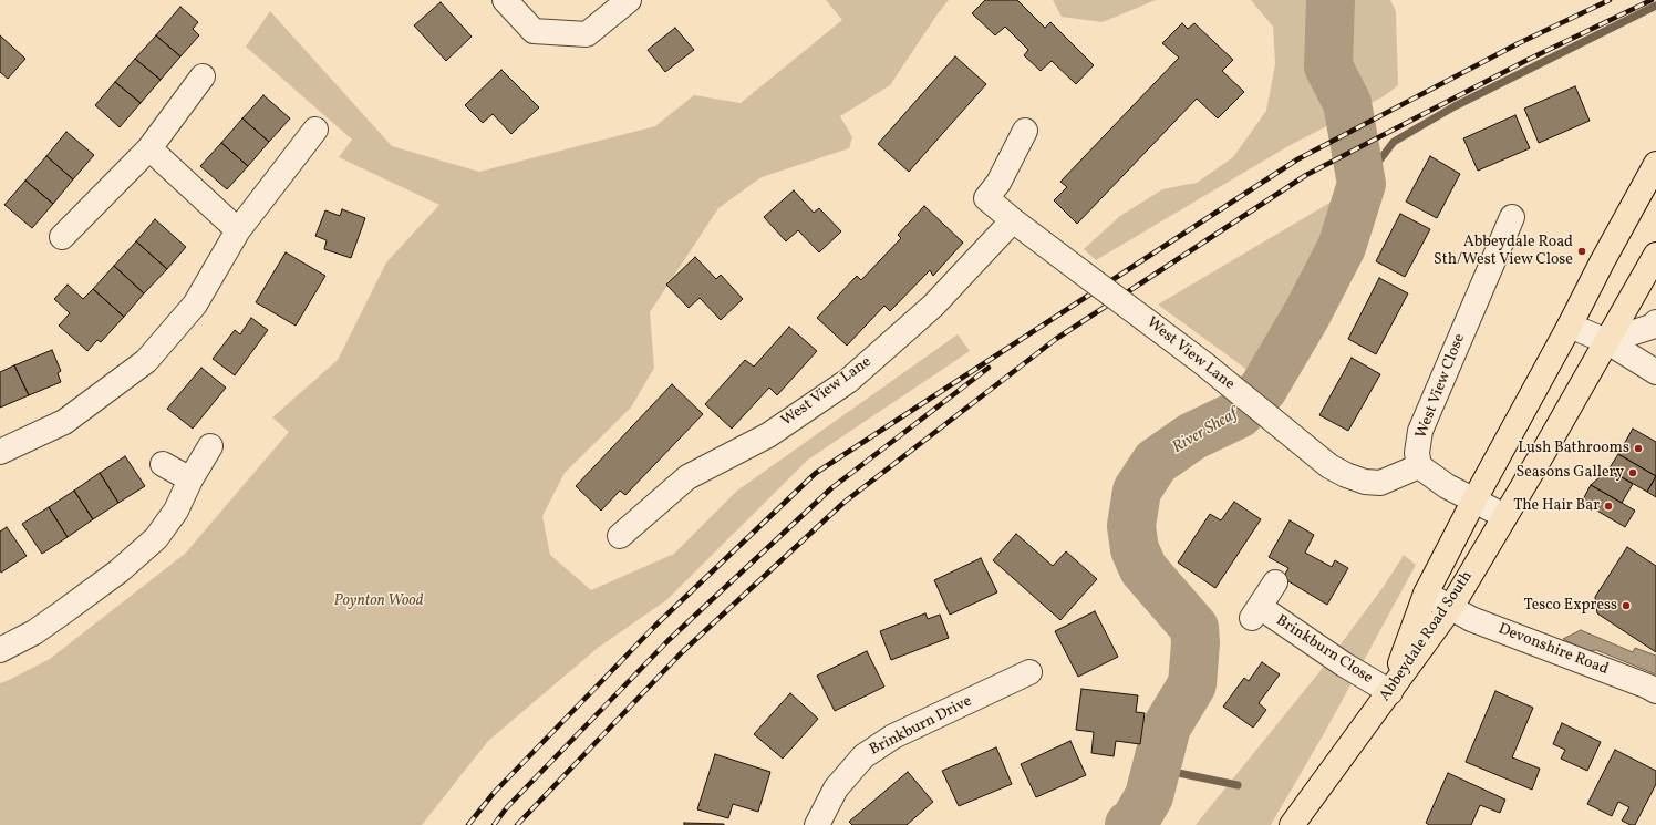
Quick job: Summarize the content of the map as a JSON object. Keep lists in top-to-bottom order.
{
  "streets": {
    "main road": ["Abbeydale Road South"],
    "street": [
      "West View Lane",
      "West View Close",
      "Brinkburn Close",
      "Devonshire Road",
      "Brinkburn Drive"
    ]
  },
  "crossings": [
    ["West View Lane", "West View Close"],
    ["Abbeydale Road South", "Brinkburn Close"],
    ["Abbeydale Road South", "Devonshire Road"]
  ],
  "water": ["River Sheaf"],
  "parks": ["Poynton Wood"],
  "places": [
    "Abbeydale Road Sth/West View Close",
    "Lush Bathrooms",
    "Seasons Gallery",
    "The Hair Bar",
    "Tesco Express"
  ]
}
